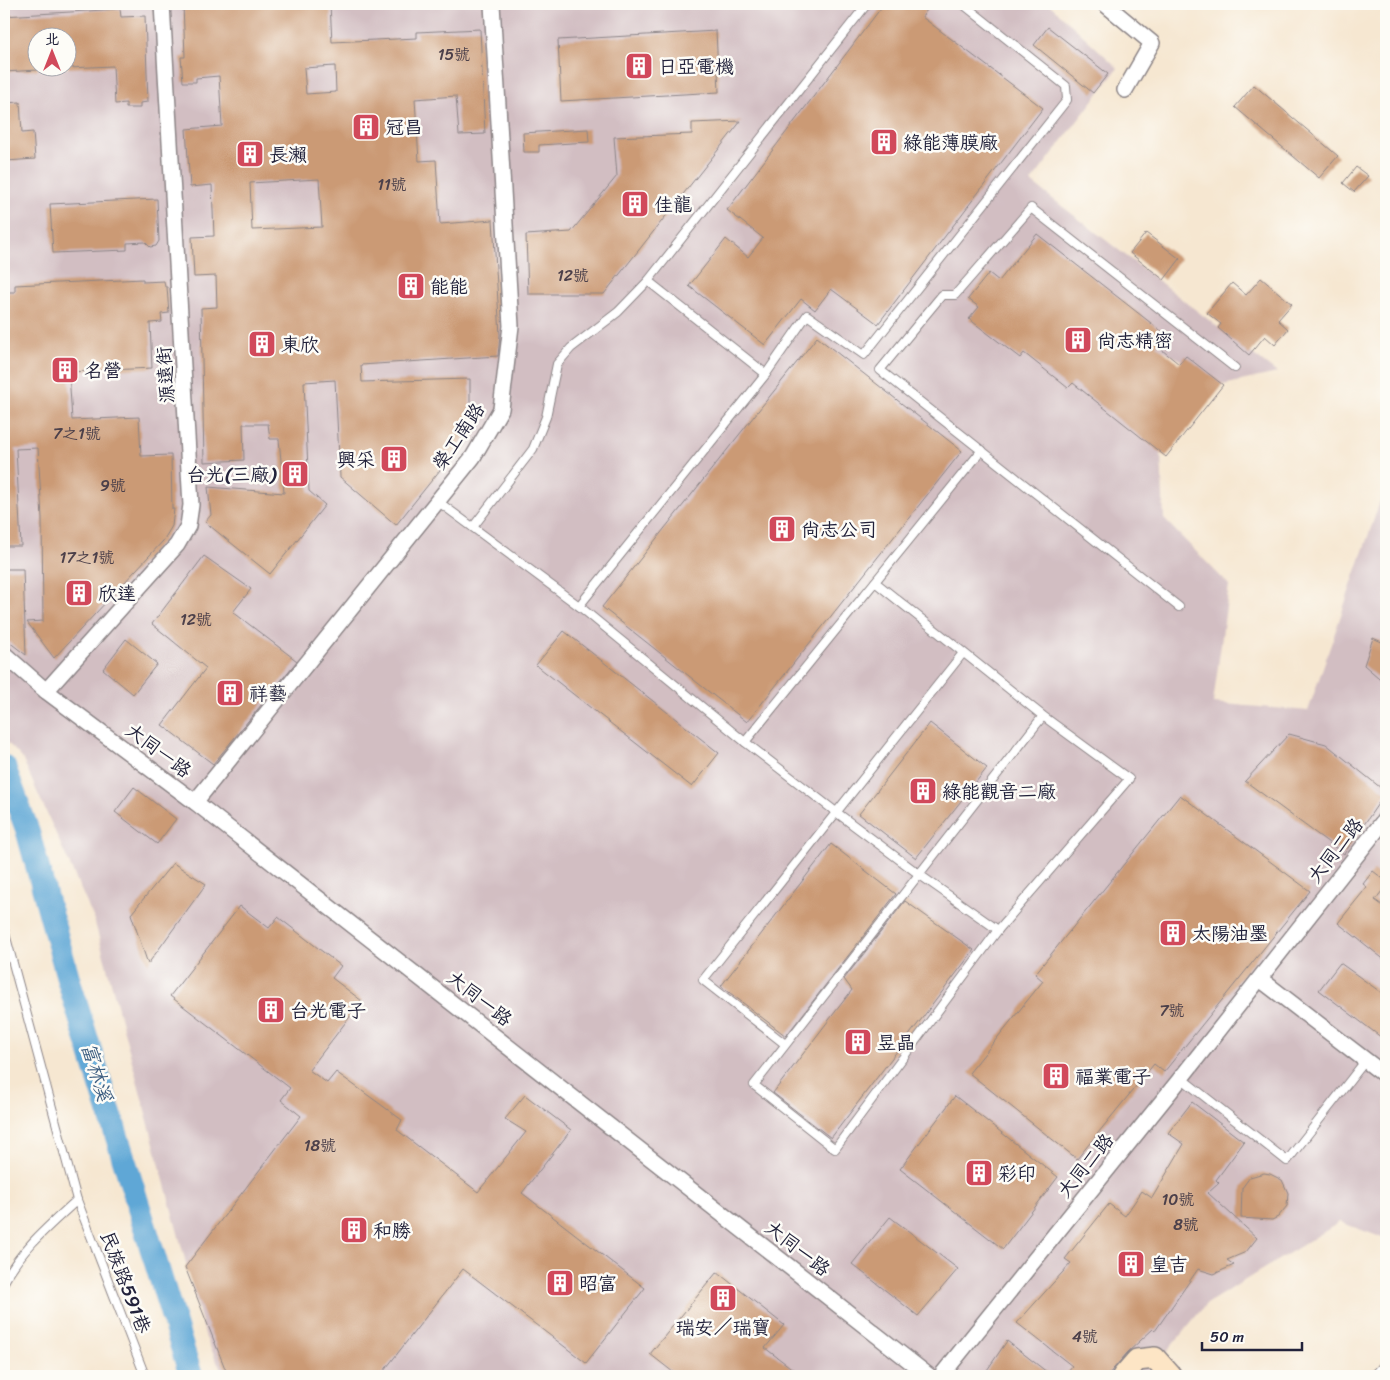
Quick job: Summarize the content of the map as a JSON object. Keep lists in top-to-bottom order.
{
  "streets": {
    "street": [
      "源遠街",
      "榮工南路",
      "大同一路",
      "大同二路"
    ],
    "lane": ["民族路591巷"]
  },
  "crossings": [
    ["源遠街", "大同一路"],
    ["榮工南路", "大同一路"]
  ],
  "water": ["富林溪"],
  "places": {
    "building": [
      "日亞電機",
      "冠昌",
      "綠能薄膜廠",
      "長瀨",
      "佳龍",
      "能能",
      "尚志精密",
      "東欣",
      "名營",
      "興采",
      "台光(三廠)",
      "尚志公司",
      "欣達",
      "祥藝",
      "綠能觀音二廠",
      "太陽油墨",
      "台光電子",
      "昱晶",
      "福業電子",
      "彩印",
      "和勝",
      "皇吉",
      "昭富",
      "瑞安／瑞寶"
    ]
  },
  "house_numbers": [
    "15號",
    "11號",
    "12號",
    "7之1號",
    "9號",
    "17之1號",
    "12號",
    "7號",
    "18號",
    "10號",
    "8號",
    "4號"
  ],
  "scale_bar": "50 m",
  "north": "top"
}
